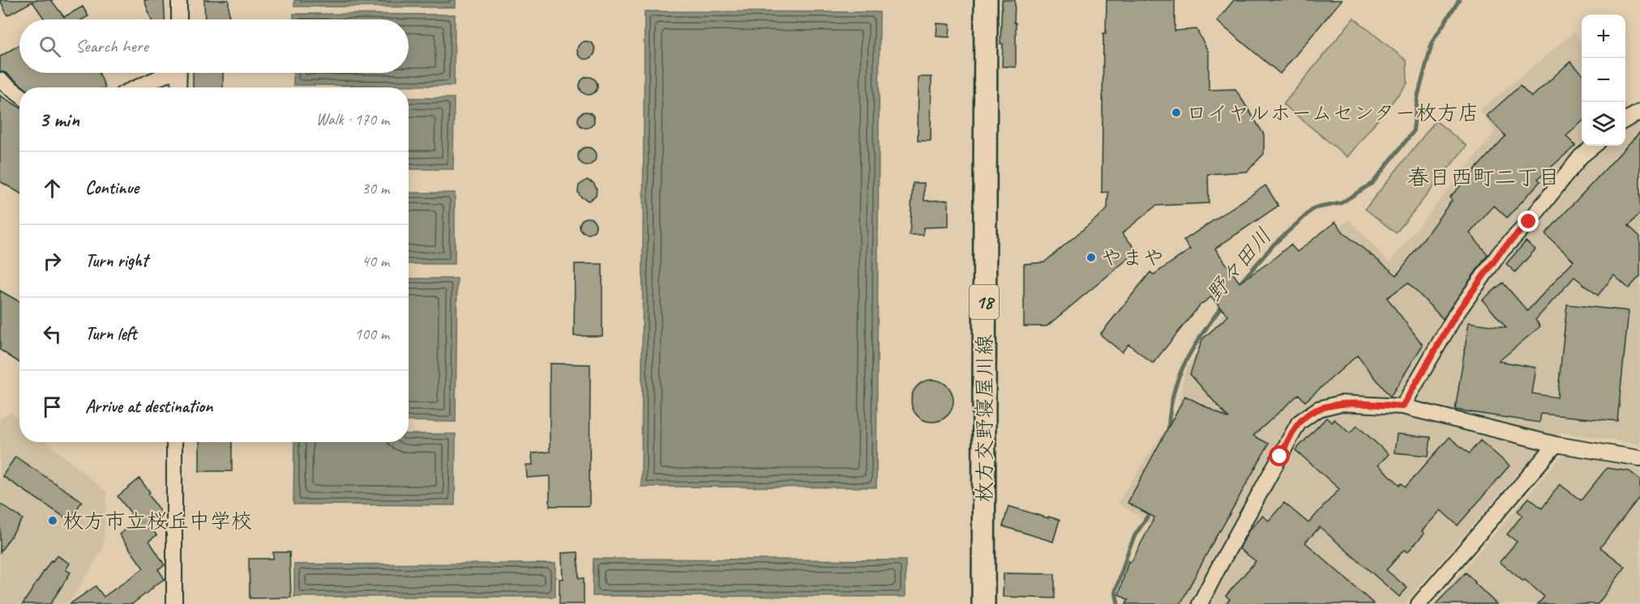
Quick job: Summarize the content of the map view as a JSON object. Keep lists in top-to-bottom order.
{
  "streets": {
    "main road": ["18", "枚方交野寝屋川線"]
  },
  "districts": ["春日西町二丁目"],
  "water": ["野々田川"],
  "places": ["ロイヤルホームセンター枚方店", "やまや", "枚方市立桜丘中学校"],
  "page": {
    "map_buttons": ["+", "−"],
    "search": "Search here",
    "heading": ["3 min", "Walk · 170 m"],
    "list": [
      ["Continue", "30 m"],
      ["Turn right", "40 m"],
      ["Turn left", "100 m"],
      "Arrive at destination"
    ]
  }
}
